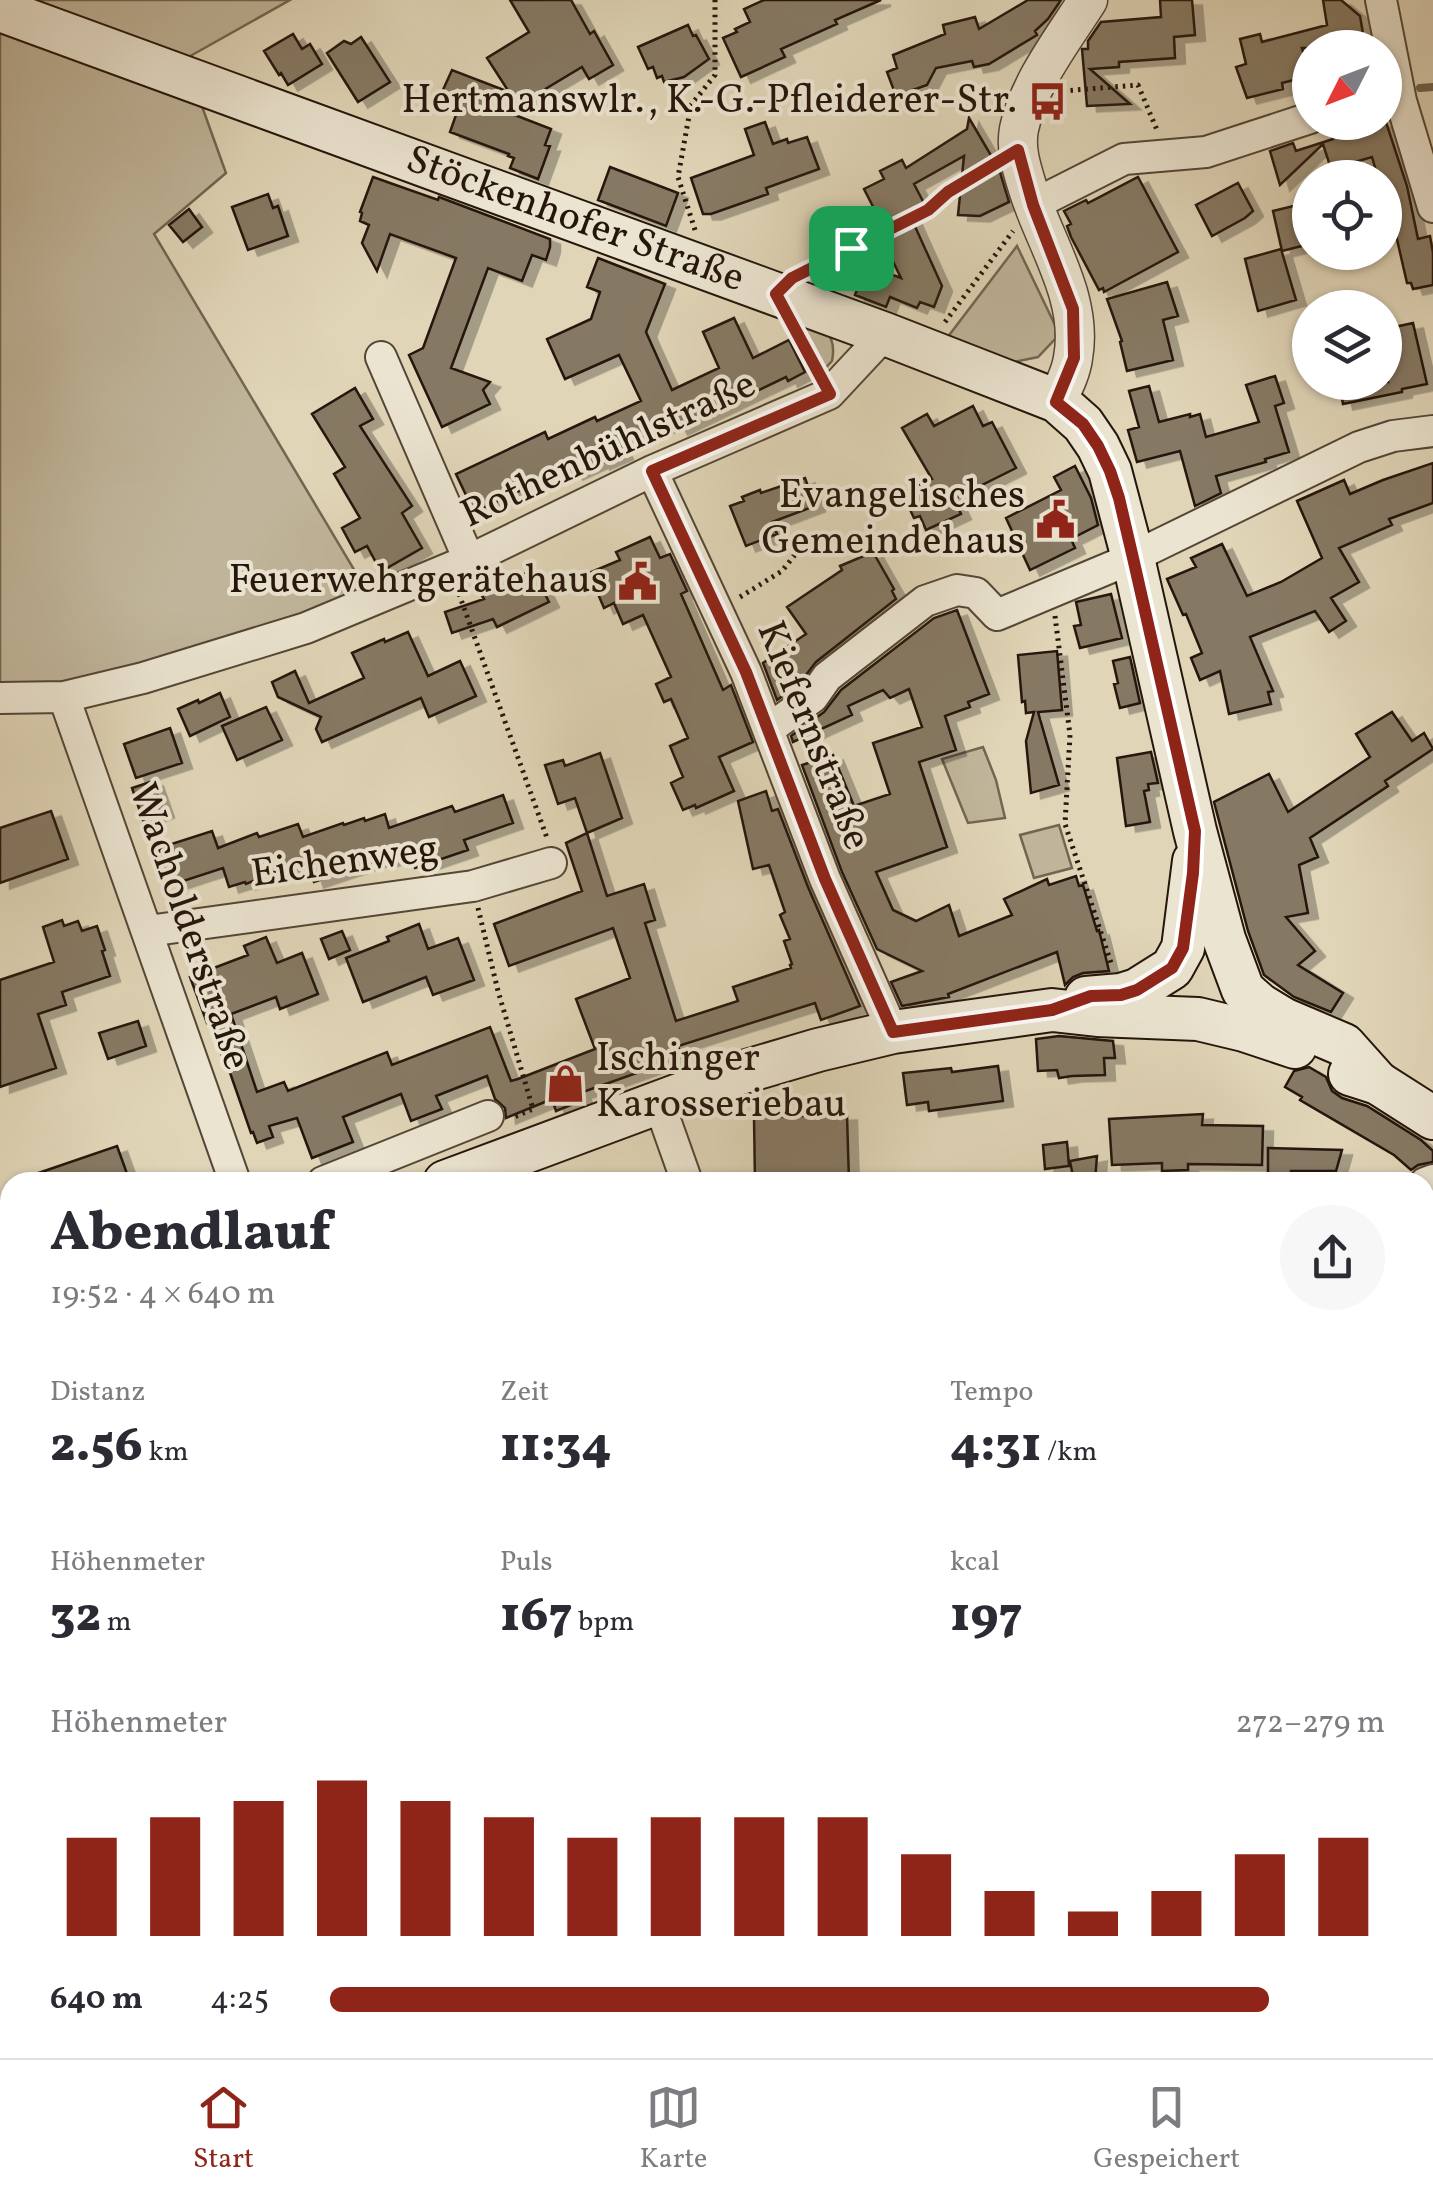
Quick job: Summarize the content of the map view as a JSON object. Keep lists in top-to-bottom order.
{
  "streets": {
    "main road": ["Stöckenhofer Straße"],
    "street": [
      "Rothenbühlstraße",
      "Kiefernstraße",
      "Eichenweg",
      "Wacholderstraße"
    ]
  },
  "crossings": [
    ["Stöckenhofer Straße", "Rothenbühlstraße"],
    ["Rothenbühlstraße", "Kiefernstraße"],
    ["Rothenbühlstraße", "Wacholderstraße"],
    ["Eichenweg", "Wacholderstraße"]
  ],
  "places": {
    "bus stop": ["Hertmanswlr., K.-G.-Pfleiderer-Str."],
    "public building": ["Evangelisches Gemeindehaus", "Feuerwehrgerätehaus"],
    "shop": ["Ischinger Karosseriebau"]
  },
  "north": "bottom left",
  "page": {
    "heading": ["Abendlauf", "19:52 · 4 × 640 m"],
    "stats": [
      ["Distanz", "2.56 km"],
      ["Zeit", "11:34"],
      ["Tempo", "4:31 /km"],
      ["Höhenmeter", "32 m"],
      ["Puls", "167 bpm"],
      ["kcal", "197"]
    ],
    "chart": ["Höhenmeter", "272–279 m"],
    "list": [
      {
        "name": "640 m",
        "note": "4:25"
      }
    ],
    "tabs": ["Start", "Karte", "Gespeichert"]
  }
}
